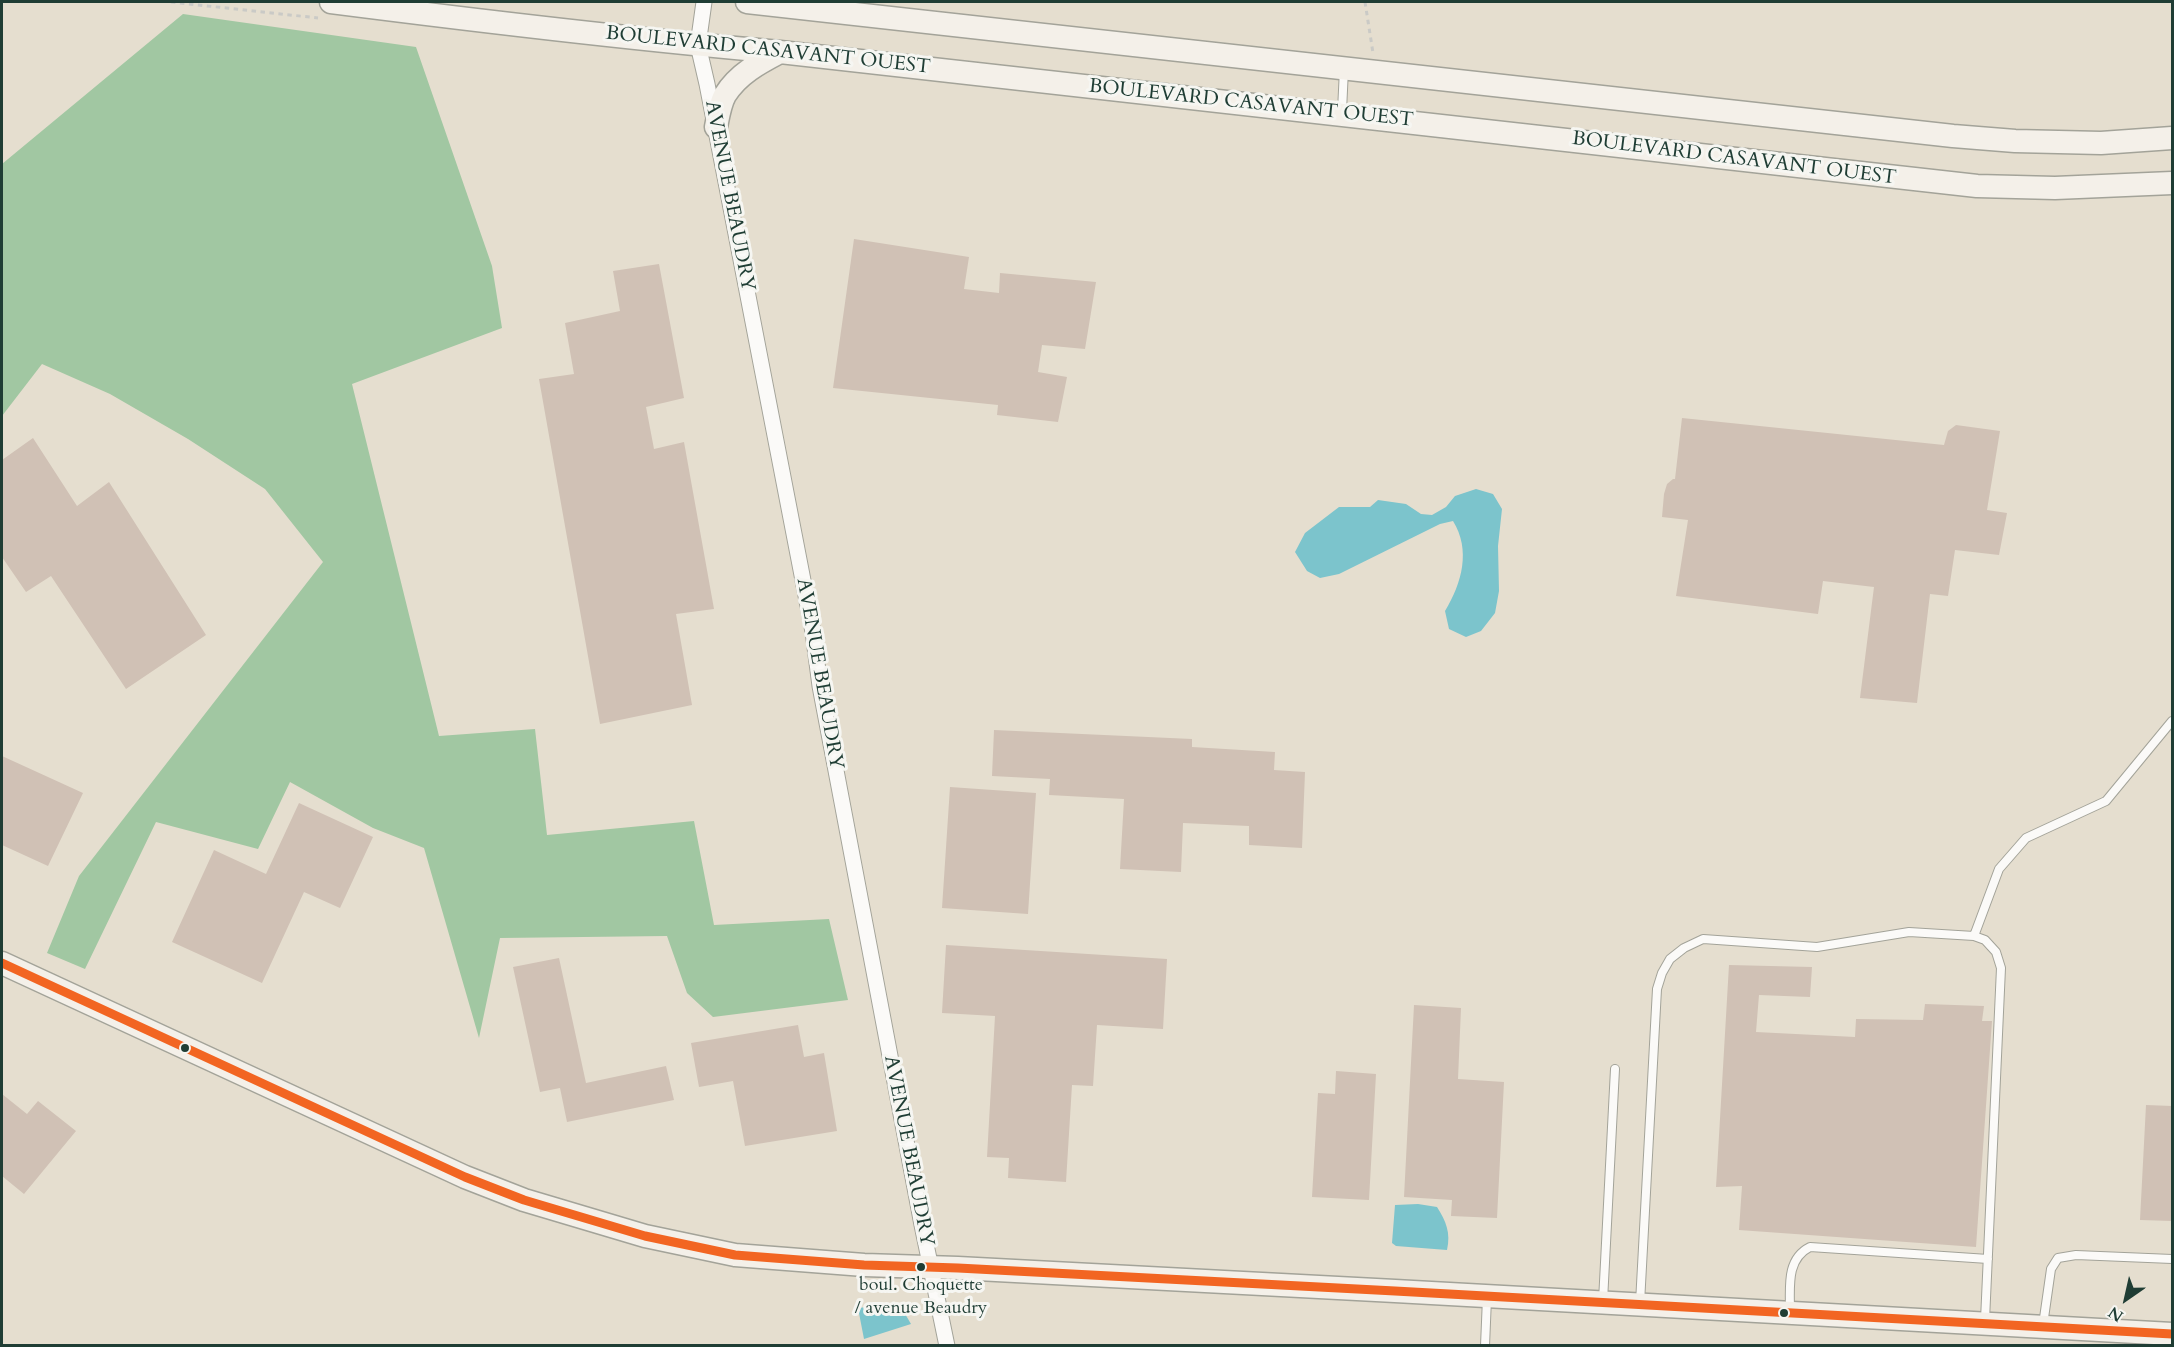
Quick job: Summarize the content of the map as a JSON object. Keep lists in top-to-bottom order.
{
  "streets": {
    "main road": ["BOULEVARD CASAVANT OUEST"],
    "street": ["AVENUE BEAUDRY"]
  },
  "crossings": [
    ["BOULEVARD CASAVANT OUEST", "AVENUE BEAUDRY"]
  ],
  "places": ["boul. Choquette / avenue Beaudry"],
  "north": "bottom left"
}
